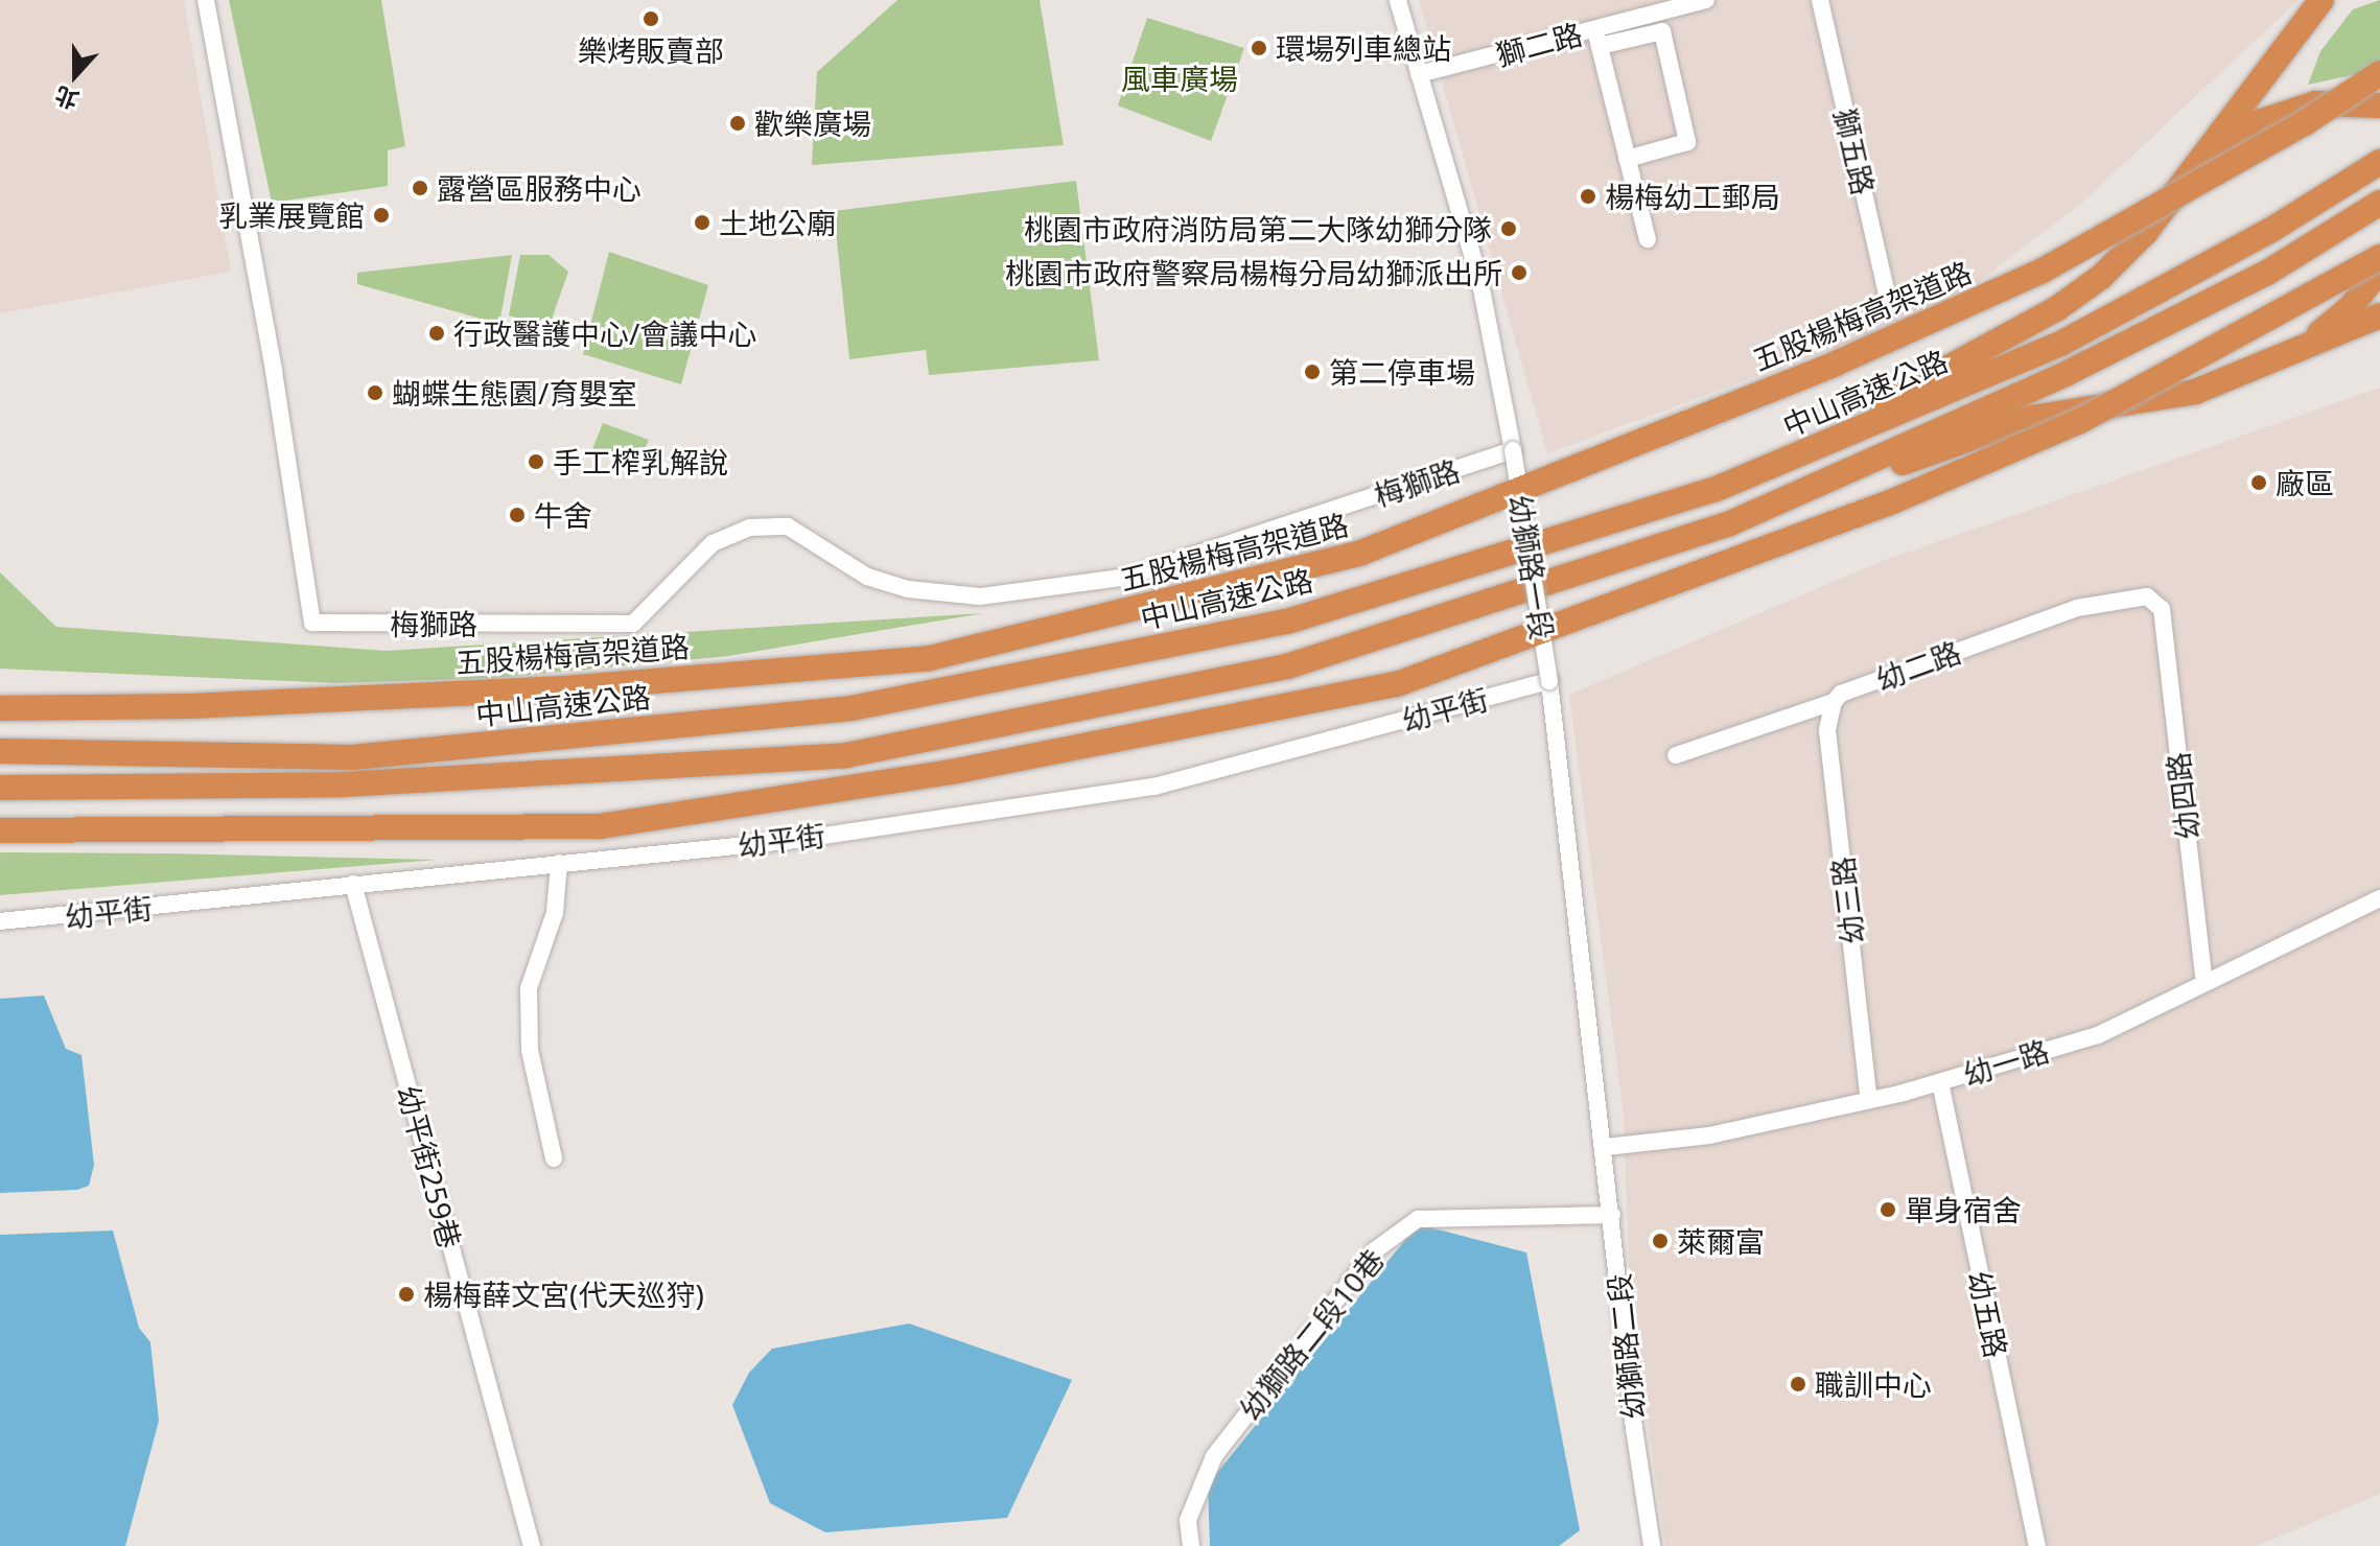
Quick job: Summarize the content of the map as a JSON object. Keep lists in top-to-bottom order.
{
  "streets": {
    "highway": ["五股楊梅高架道路", "中山高速公路"],
    "street": [
      "獅二路",
      "獅五路",
      "梅獅路",
      "幼獅路一段",
      "幼二路",
      "幼平街",
      "幼四路",
      "幼三路",
      "幼一路",
      "幼平街259巷",
      "幼五路",
      "幼獅路二段10巷",
      "幼獅路二段"
    ]
  },
  "crossings": [
    ["獅二路", "幼獅路一段"],
    ["梅獅路", "幼獅路一段"],
    ["幼獅路一段", "幼平街"],
    ["幼獅路一段", "幼一路"],
    ["幼獅路一段", "幼獅路二段"],
    ["幼二路", "幼四路"],
    ["幼二路", "幼三路"],
    ["幼平街", "幼平街259巷"],
    ["幼四路", "幼一路"],
    ["幼三路", "幼一路"],
    ["幼一路", "幼五路"],
    ["幼一路", "幼獅路二段"],
    ["幼獅路二段10巷", "幼獅路二段"]
  ],
  "parks": ["風車廣場"],
  "places": [
    "樂烤販賣部",
    "環場列車總站",
    "歡樂廣場",
    "露營區服務中心",
    "楊梅幼工郵局",
    "乳業展覽館",
    "土地公廟",
    "桃園市政府消防局第二大隊幼獅分隊",
    "桃園市政府警察局楊梅分局幼獅派出所",
    "行政醫護中心/會議中心",
    "第二停車場",
    "蝴蝶生態園/育嬰室",
    "手工榨乳解說",
    "廠區",
    "牛舍",
    "單身宿舍",
    "萊爾富",
    "楊梅薛文宮(代天巡狩)",
    "職訓中心"
  ],
  "north": "bottom"
}
